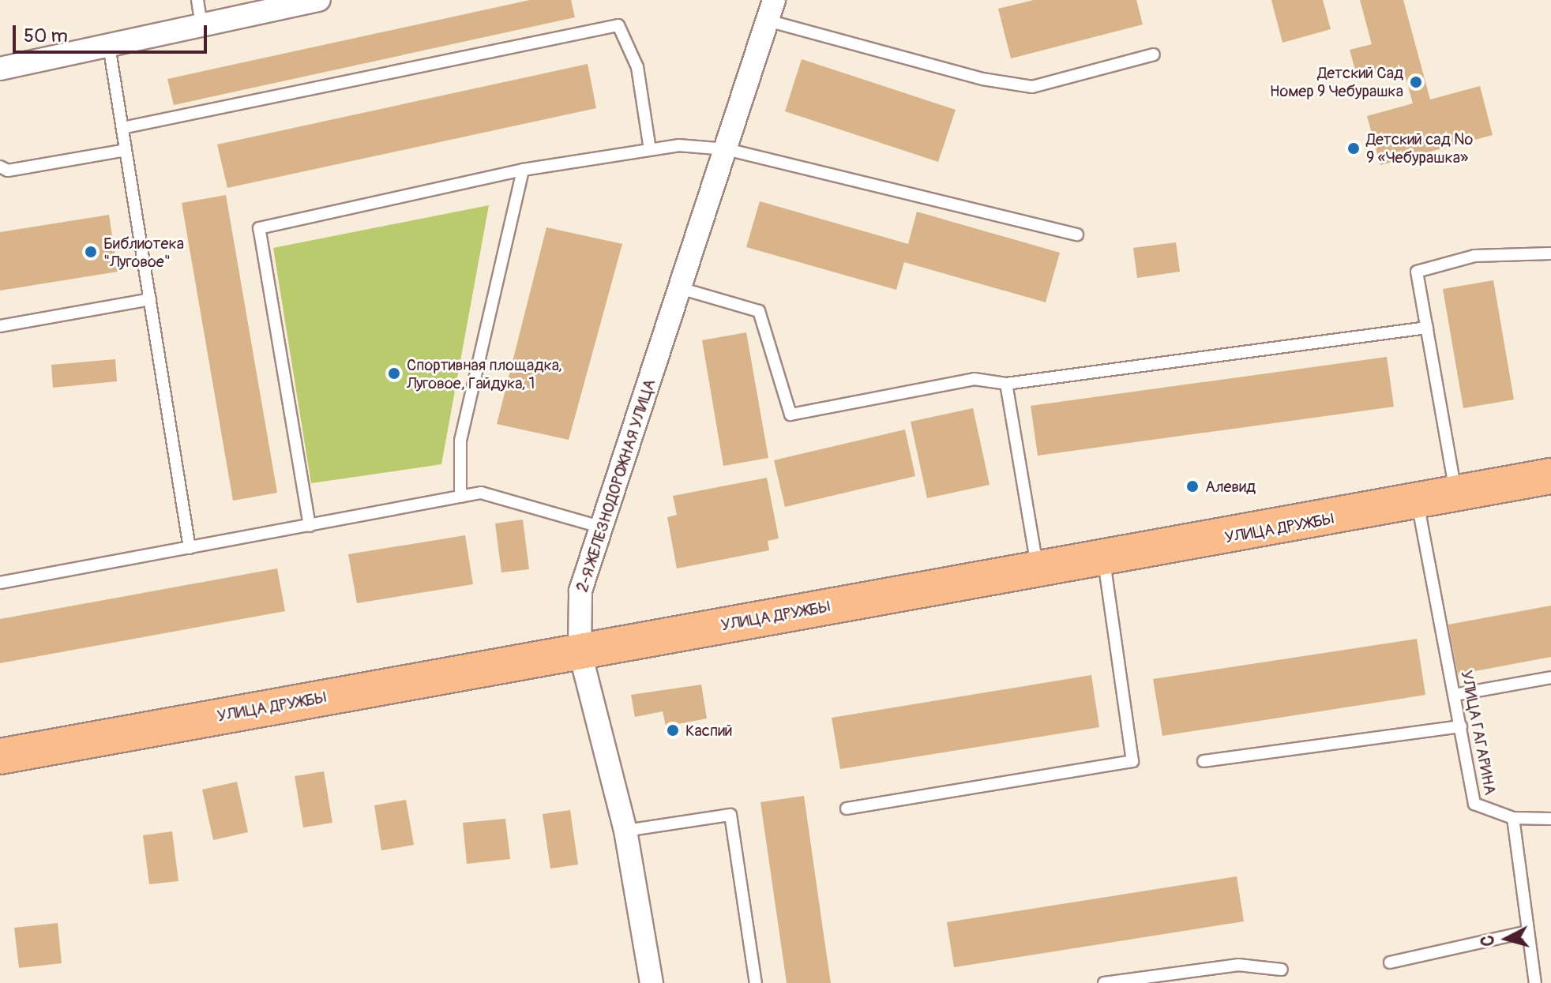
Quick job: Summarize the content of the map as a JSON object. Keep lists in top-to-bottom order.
{
  "streets": {
    "main road": ["УЛИЦА ДРУЖБЫ"],
    "street": ["2-Я ЖЕЛЕЗНОДОРОЖНАЯ УЛИЦА"],
    "lane": ["УЛИЦА ГАГАРИНА"]
  },
  "crossings": [
    ["2-Я ЖЕЛЕЗНОДОРОЖНАЯ УЛИЦА", "УЛИЦА ДРУЖБЫ"],
    ["УЛИЦА ДРУЖБЫ", "УЛИЦА ГАГАРИНА"]
  ],
  "places": [
    "Детский Сад Номер 9 Чебурашка",
    "Детский сад № 9 «Чебурашка»",
    "Библиотека \"Луговое\"",
    "Спортивная площадка, Луговое, Гайдука, 1",
    "Алевид",
    "Каспий"
  ],
  "scale_bar": "50 m",
  "north": "left"
}
